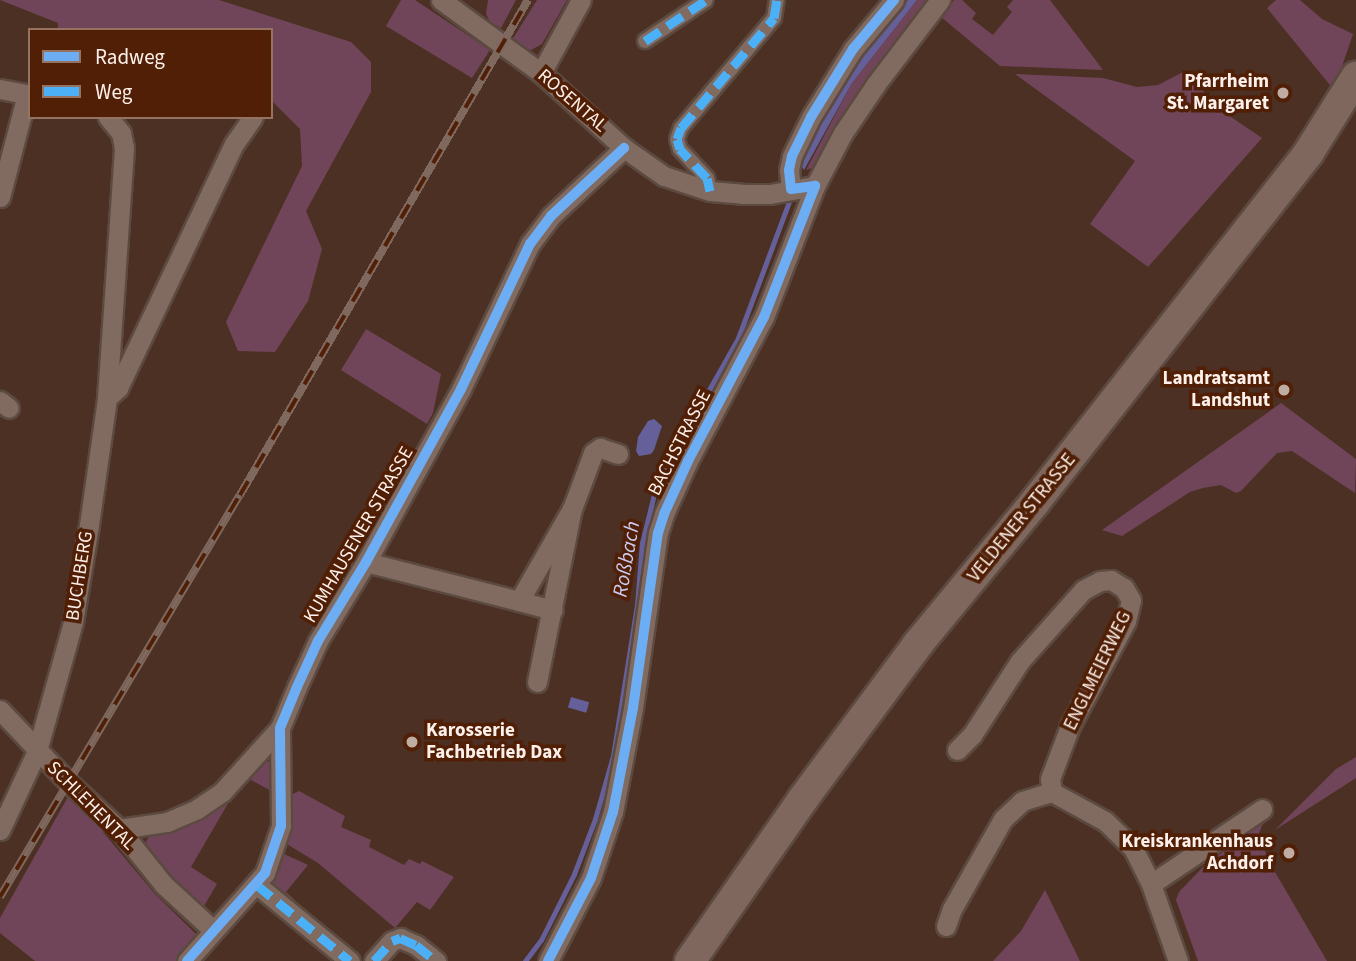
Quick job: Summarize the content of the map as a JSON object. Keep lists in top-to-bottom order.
{
  "streets": {
    "main road": ["VELDENER STRASSE"],
    "street": [
      "ROSENTAL",
      "BACHSTRASSE",
      "KUMHAUSENER STRASSE",
      "BUCHBERG",
      "ENGLMEIERWEG",
      "SCHLEHENTAL"
    ]
  },
  "crossings": [
    ["ROSENTAL", "BACHSTRASSE"],
    ["ROSENTAL", "KUMHAUSENER STRASSE"],
    ["KUMHAUSENER STRASSE", "SCHLEHENTAL"],
    ["BUCHBERG", "SCHLEHENTAL"]
  ],
  "water": ["Roßbach"],
  "places": [
    "Pfarrheim St. Margaret",
    "Landratsamt Landshut",
    "Karosserie Fachbetrieb Dax",
    "Kreiskrankenhaus Achdorf"
  ],
  "legend": ["Radweg", "Weg"]
}
